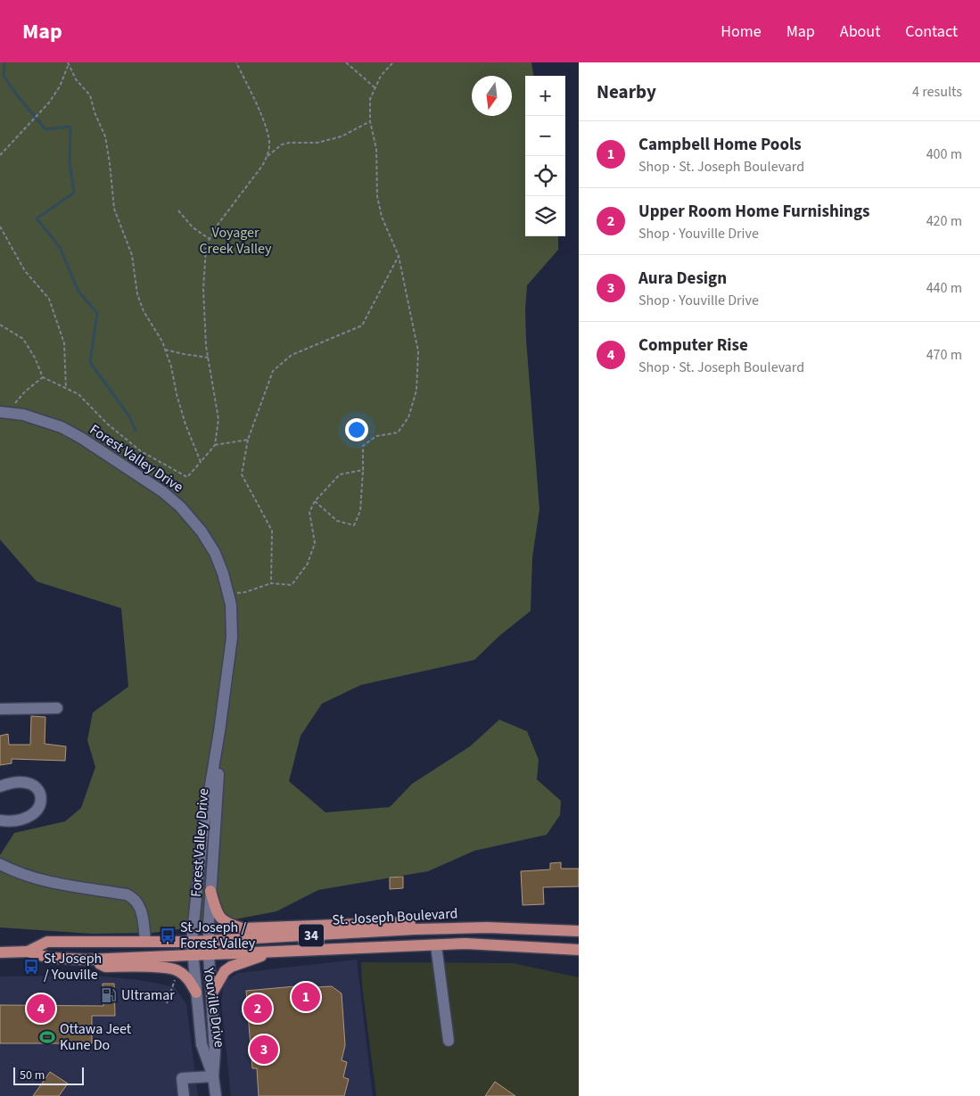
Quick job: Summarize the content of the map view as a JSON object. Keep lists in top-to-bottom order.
{
  "streets": {
    "main road": ["St. Joseph Boulevard", "34"],
    "street": ["Forest Valley Drive", "Youville Drive"]
  },
  "crossings": [
    ["Forest Valley Drive", "St. Joseph Boulevard"],
    ["Forest Valley Drive", "Youville Drive"],
    ["St. Joseph Boulevard", "Youville Drive"]
  ],
  "parks": ["Voyager Creek Valley"],
  "places": {
    "bus stop": ["St Joseph / Forest Valley", "St Joseph / Youville"],
    "fuel station": ["Ultramar"],
    "sports": ["Ottawa Jeet Kune Do"]
  },
  "scale_bar": "50 m",
  "north": "bottom",
  "page": {
    "header": "Map",
    "nav": [
      "Home",
      "Map",
      "About",
      "Contact"
    ],
    "heading": ["Nearby", "4 results"],
    "map_buttons": ["+", "−"],
    "list": [
      {
        "mark": "1",
        "name": "Campbell Home Pools",
        "note": "Shop · St. Joseph Boulevard",
        "value": "400 m"
      },
      {
        "mark": "2",
        "name": "Upper Room Home Furnishings",
        "note": "Shop · Youville Drive",
        "value": "420 m"
      },
      {
        "mark": "3",
        "name": "Aura Design",
        "note": "Shop · Youville Drive",
        "value": "440 m"
      },
      {
        "mark": "4",
        "name": "Computer Rise",
        "note": "Shop · St. Joseph Boulevard",
        "value": "470 m"
      }
    ],
    "pins": [
      "1",
      "2",
      "4",
      "3"
    ],
    "scale": "50 m"
  }
}
